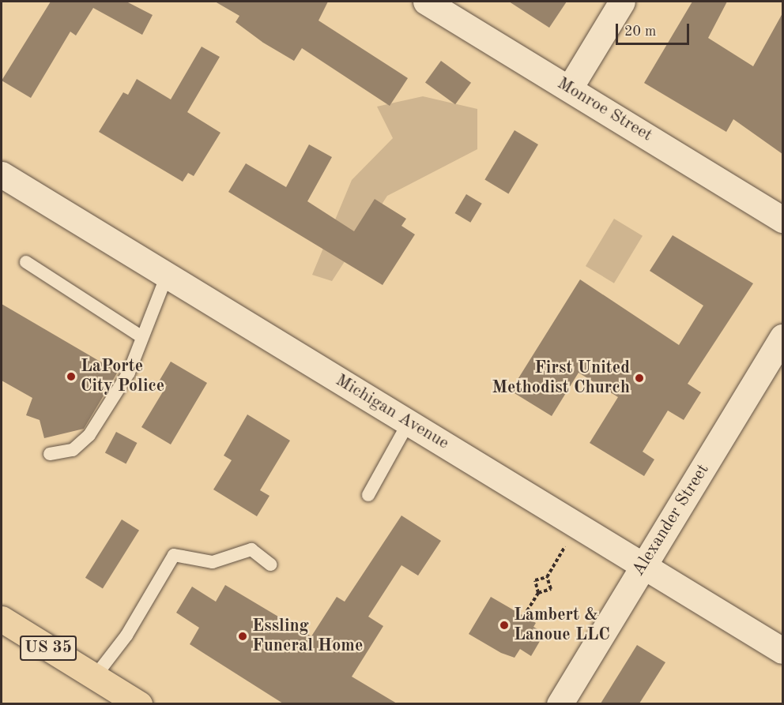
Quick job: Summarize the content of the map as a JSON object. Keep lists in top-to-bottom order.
{
  "streets": {
    "main road": ["US 35"],
    "street": ["Monroe Street", "Michigan Avenue", "Alexander Street"]
  },
  "crossings": [
    ["Michigan Avenue", "Alexander Street"]
  ],
  "places": [
    "LaPorte City Police",
    "First United Methodist Church",
    "Lambert & Lanoue LLC",
    "Essling Funeral Home"
  ],
  "scale_bar": "20 m"
}
